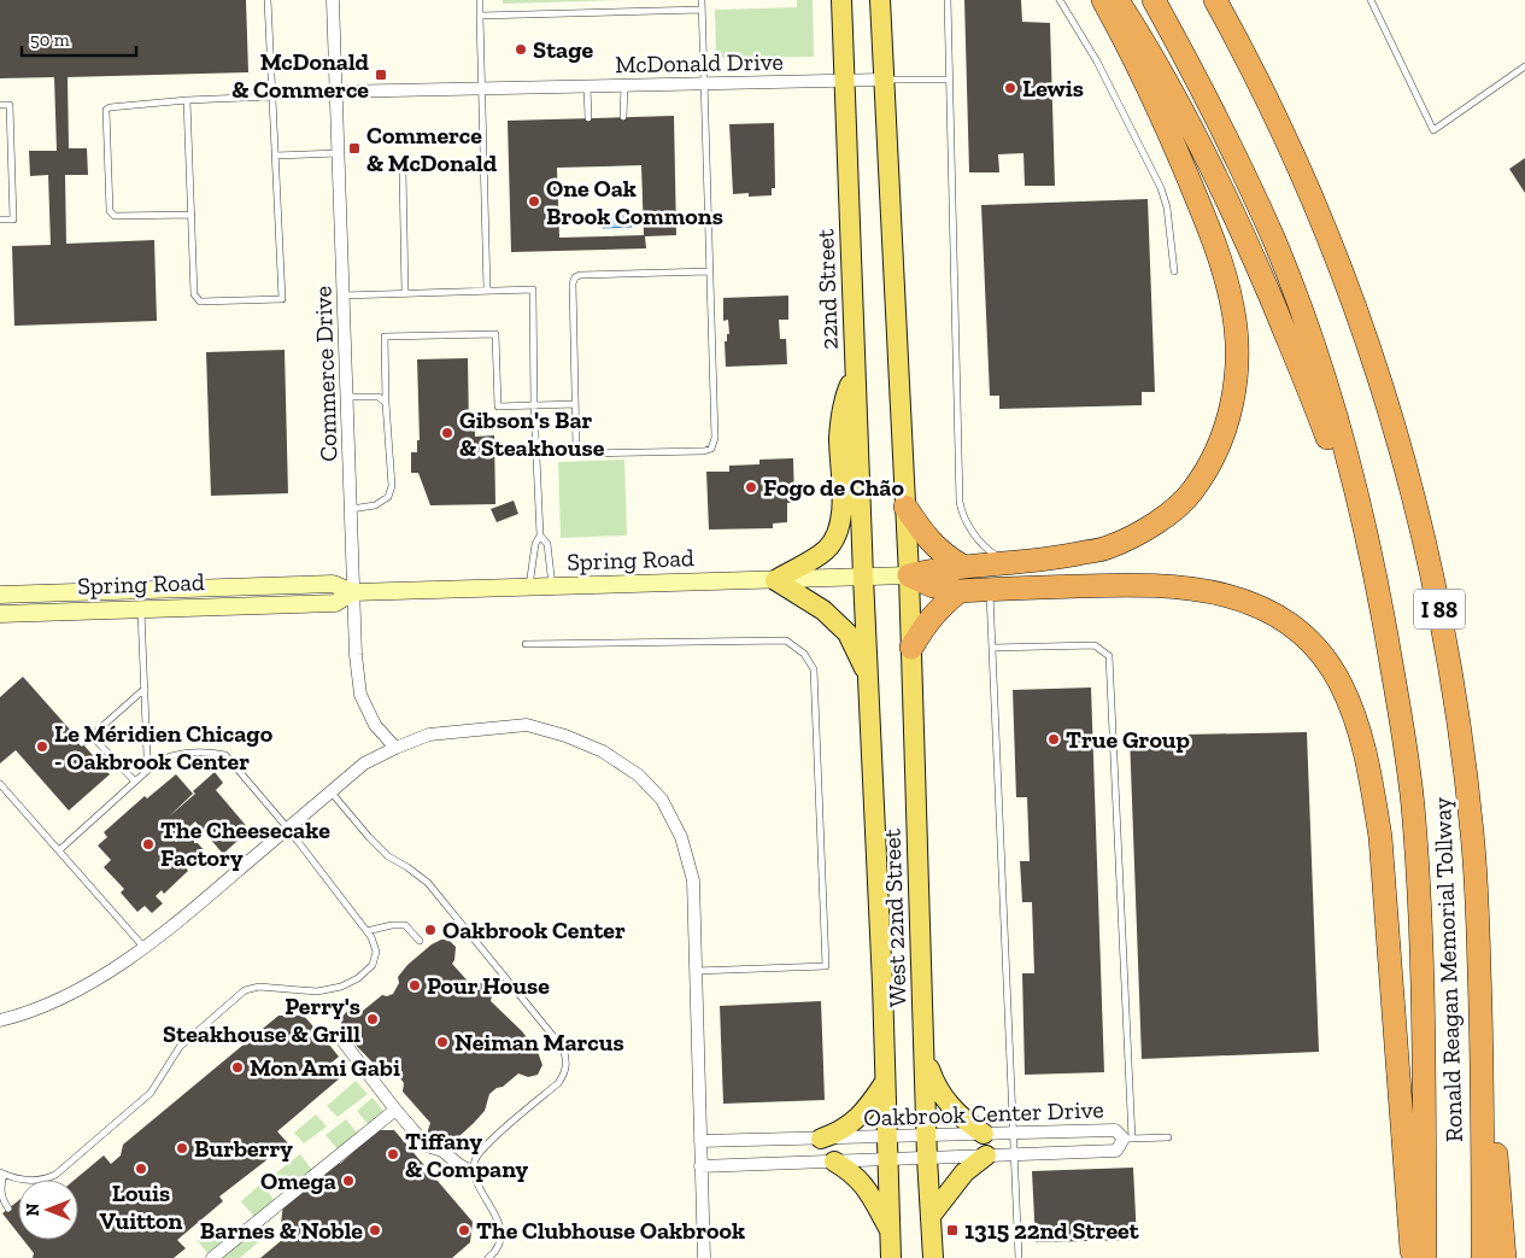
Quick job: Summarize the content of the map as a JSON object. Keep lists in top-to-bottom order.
{
  "streets": {
    "highway": ["I 88", "Ronald Reagan Memorial Tollway"],
    "main road": ["22nd Street", "West 22nd Street"],
    "street": [
      "McDonald Drive",
      "Commerce Drive",
      "Spring Road",
      "Oakbrook Center Drive"
    ]
  },
  "crossings": [
    ["McDonald Drive", "22nd Street"],
    ["McDonald Drive", "Commerce Drive"],
    ["22nd Street", "Spring Road"],
    ["22nd Street", "West 22nd Street"],
    ["Commerce Drive", "Spring Road"],
    ["Spring Road", "West 22nd Street"],
    ["West 22nd Street", "Oakbrook Center Drive"]
  ],
  "places": {
    "other": [
      "Stage",
      "Lewis",
      "One Oak Brook Commons",
      "Gibson's Bar & Steakhouse",
      "Fogo de Chão",
      "True Group",
      "Le Méridien Chicago - Oakbrook Center",
      "The Cheesecake Factory",
      "Oakbrook Center",
      "Pour House",
      "Perry's Steakhouse & Grill",
      "Neiman Marcus",
      "Mon Ami Gabi",
      "Burberry",
      "Tiffany & Company",
      "Louis Vuitton",
      "Omega",
      "Barnes & Noble",
      "The Clubhouse Oakbrook"
    ],
    "transit": ["McDonald & Commerce", "Commerce & McDonald", "1315 22nd Street"]
  },
  "scale_bar": "50 m",
  "north": "left"
}
